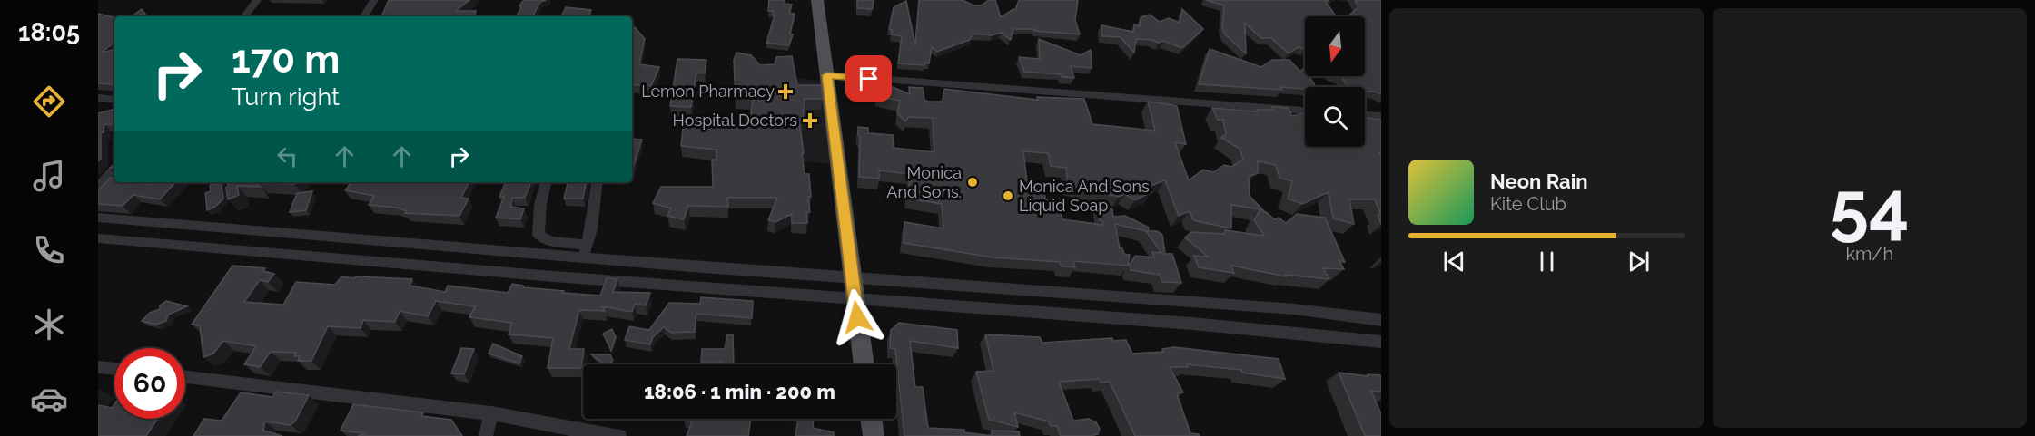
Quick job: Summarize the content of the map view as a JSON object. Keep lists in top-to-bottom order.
{
  "places": {
    "health": ["Lemon Pharmacy", "Hospital Doctors"],
    "other": ["Monica And Sons.", "Monica And Sons Liquid Soap"]
  },
  "north": "bottom",
  "page": {
    "tabs": "18:05",
    "tile": ["54", "km/h"],
    "turn": ["170 m", "Turn right"],
    "song": ["Neon Rain", "Kite Club"],
    "limit": "60",
    "trip": "18:06 · 1 min · 200 m"
  }
}
